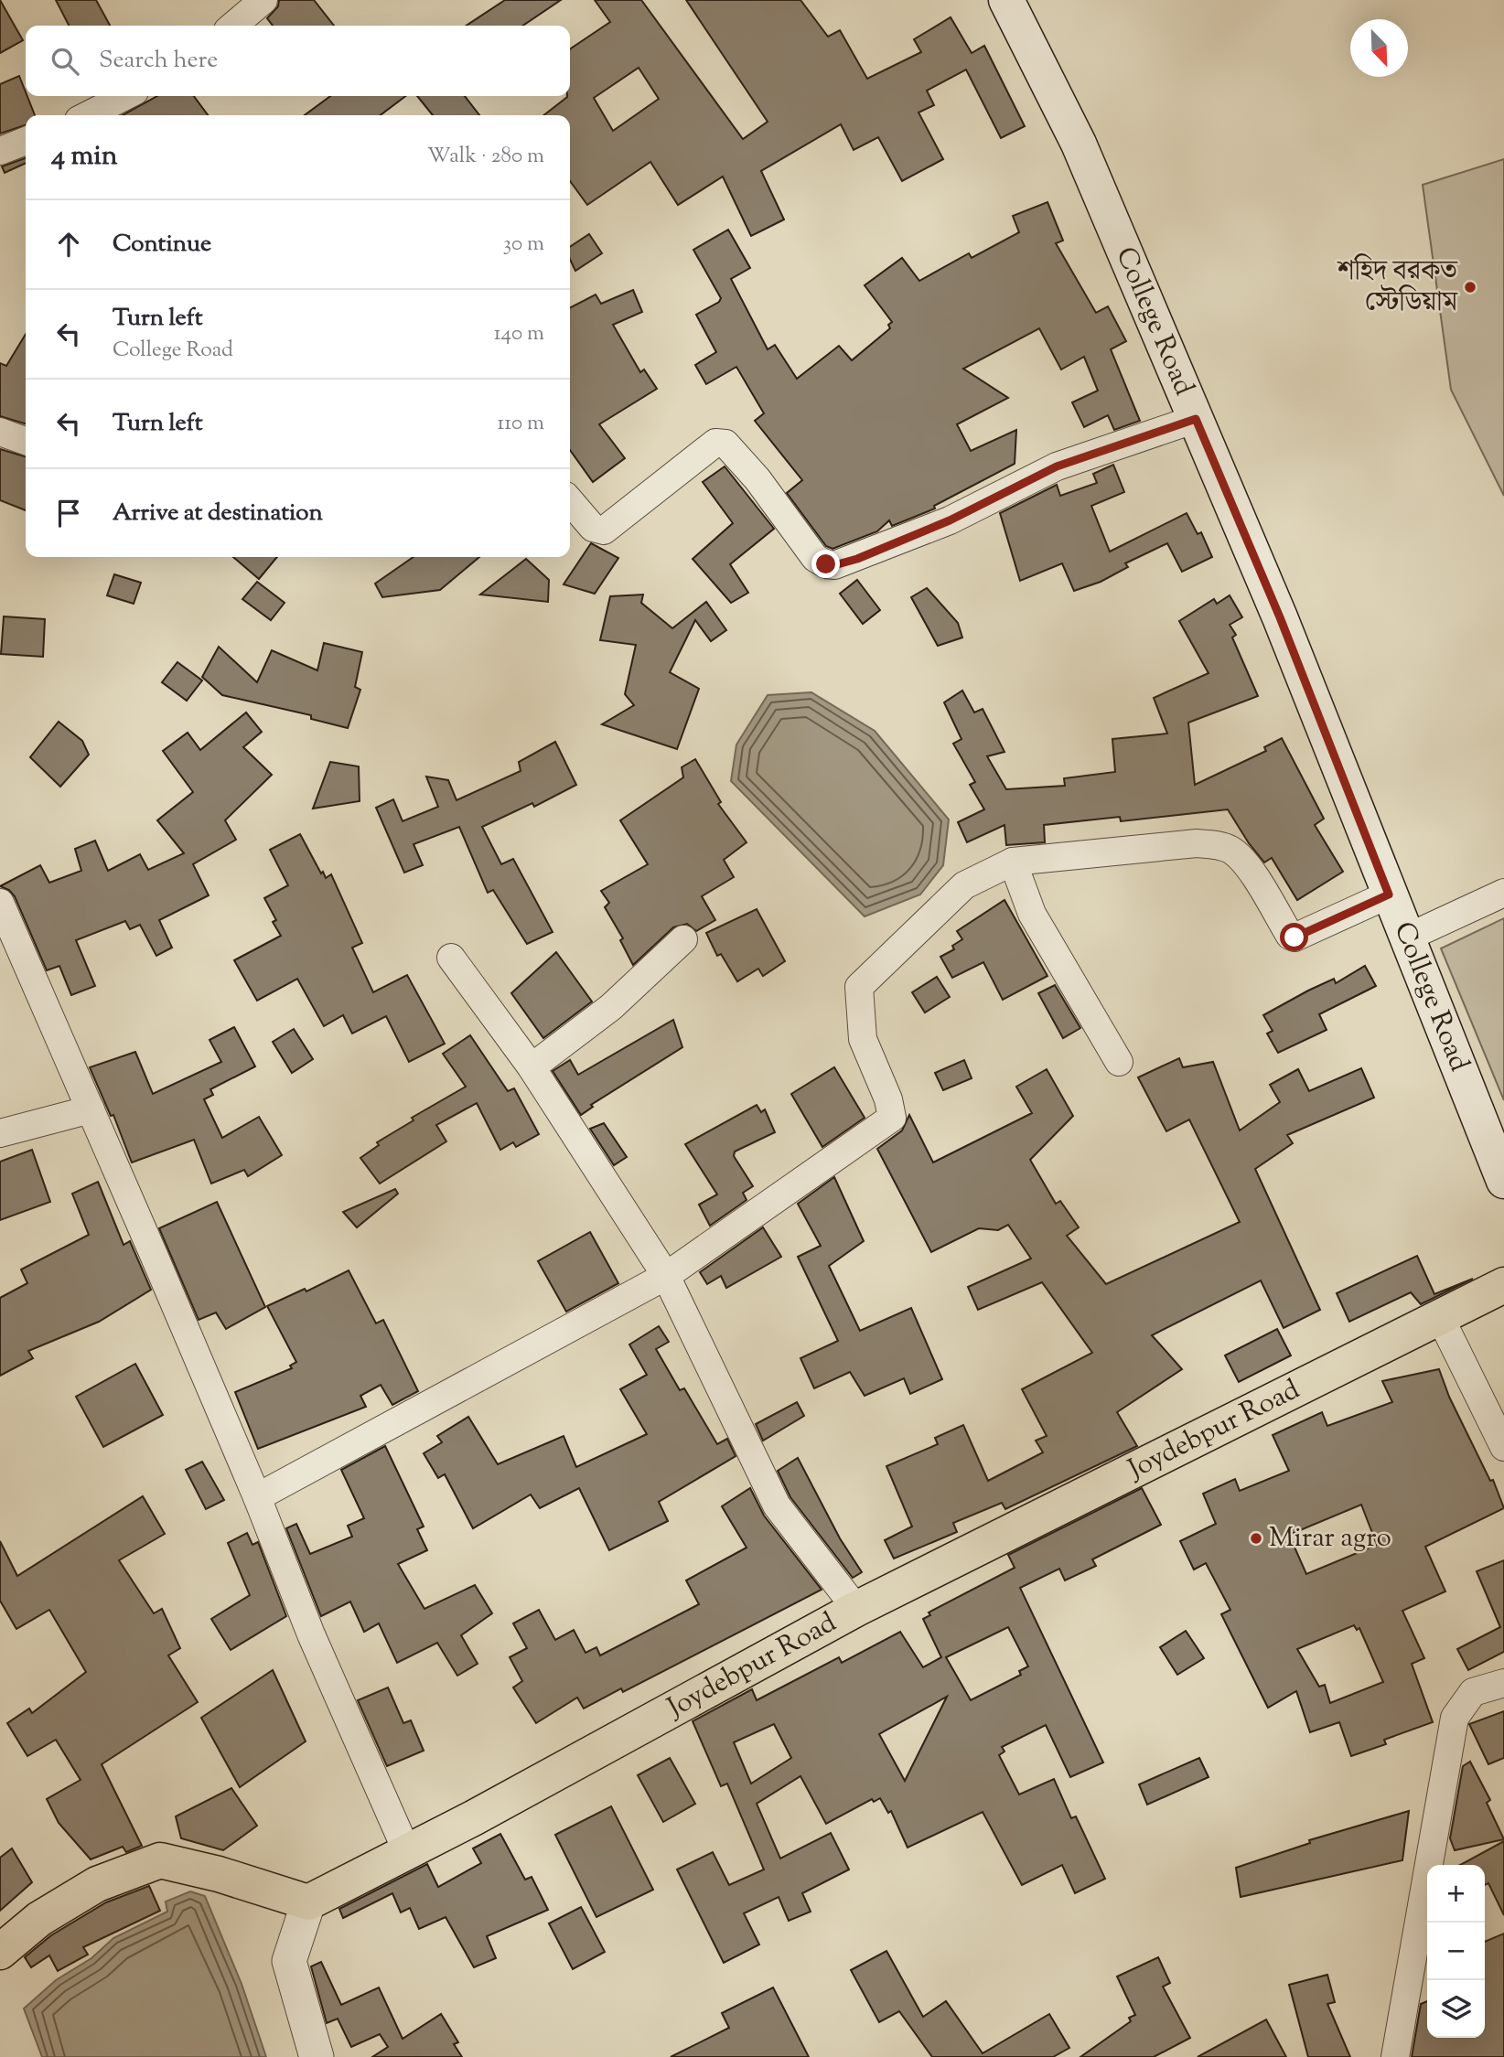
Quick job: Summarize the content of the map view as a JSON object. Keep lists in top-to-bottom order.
{
  "streets": {
    "main road": ["College Road", "Joydebpur Road"]
  },
  "places": ["শহিদ বরকত স্টেডিয়াম", "Mirar agro"],
  "north": "bottom right",
  "page": {
    "search": "Search here",
    "heading": ["4 min", "Walk · 280 m"],
    "list": [
      ["Continue", "30 m"],
      ["Turn left", "College Road", "140 m"],
      ["Turn left", "110 m"],
      "Arrive at destination"
    ],
    "map_buttons": ["+", "−"]
  }
}
